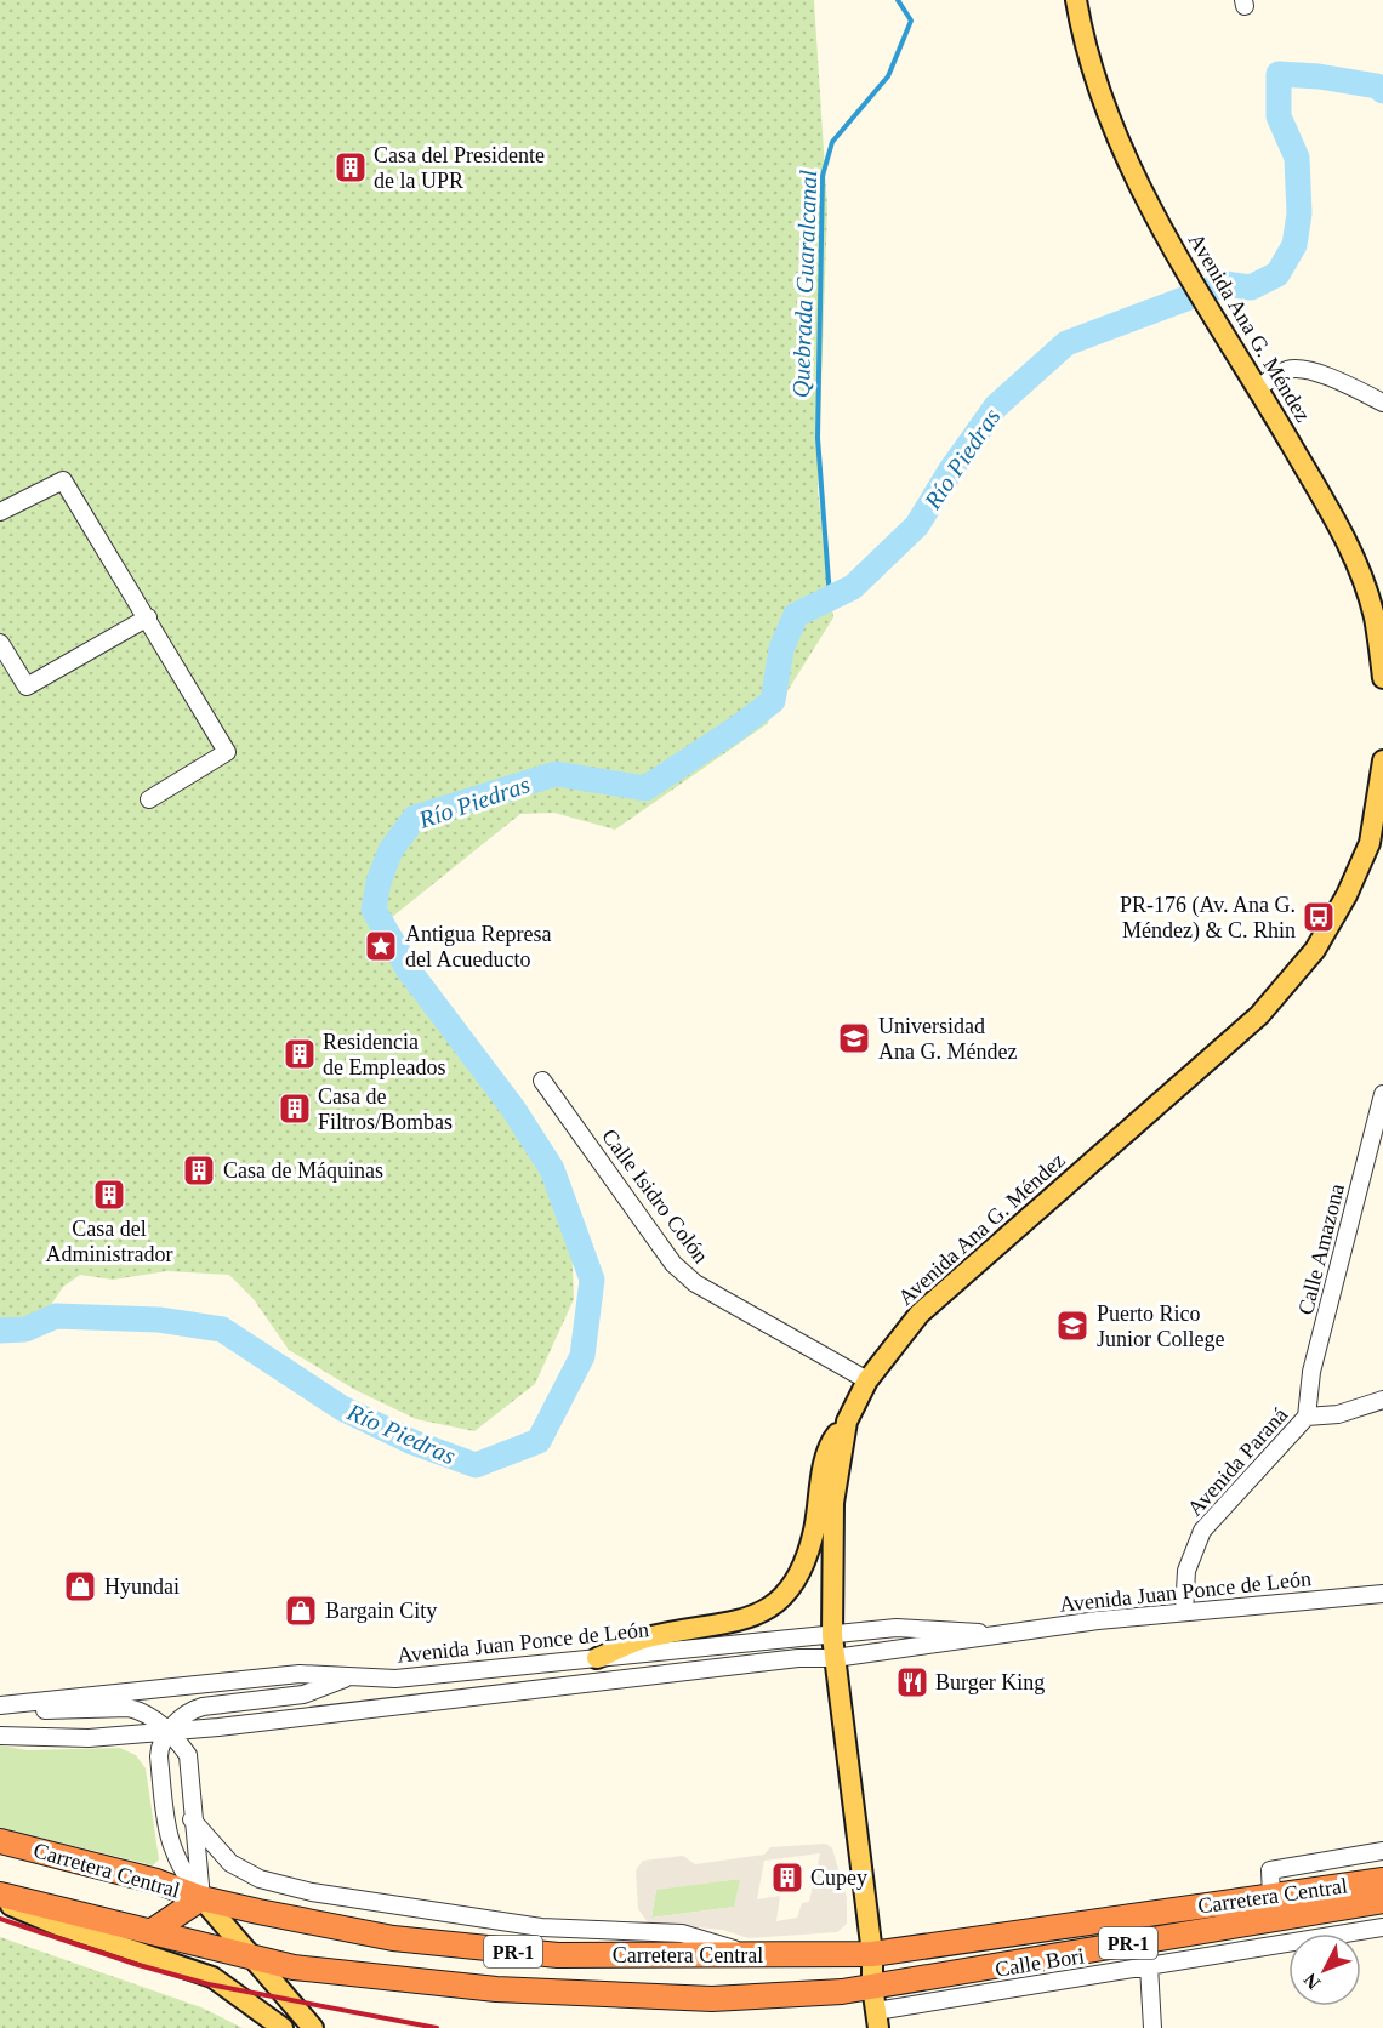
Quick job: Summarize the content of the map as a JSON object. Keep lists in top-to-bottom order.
{
  "streets": {
    "highway": ["Carretera Central", "PR-1"],
    "main road": ["Avenida Ana G. Méndez"],
    "street": [
      "Calle Isidro Colón",
      "Calle Amazona",
      "Avenida Paraná",
      "Avenida Juan Ponce de León",
      "Calle Bori"
    ]
  },
  "crossings": [
    ["Avenida Ana G. Méndez", "Calle Isidro Colón"],
    ["Avenida Ana G. Méndez", "Avenida Juan Ponce de León"],
    ["Avenida Ana G. Méndez", "Carretera Central"],
    ["Avenida Ana G. Méndez", "Calle Bori"],
    ["Calle Amazona", "Avenida Paraná"],
    ["Avenida Paraná", "Avenida Juan Ponce de León"]
  ],
  "water": ["Quebrada Guaralcanal", "Río Piedras"],
  "places": {
    "building": [
      "Casa del Presidente de la UPR",
      "Residencia de Empleados",
      "Casa de Filtros/Bombas",
      "Casa de Máquinas",
      "Casa del Administrador",
      "Cupey"
    ],
    "bus stop": ["PR-176 (Av. Ana G. Méndez) & C. Rhin"],
    "place": ["Antigua Represa del Acueducto"],
    "school or university": ["Universidad Ana G. Méndez", "Puerto Rico Junior College"],
    "shop": ["Hyundai", "Bargain City"],
    "restaurant": ["Burger King"]
  },
  "north": "bottom left"
}
